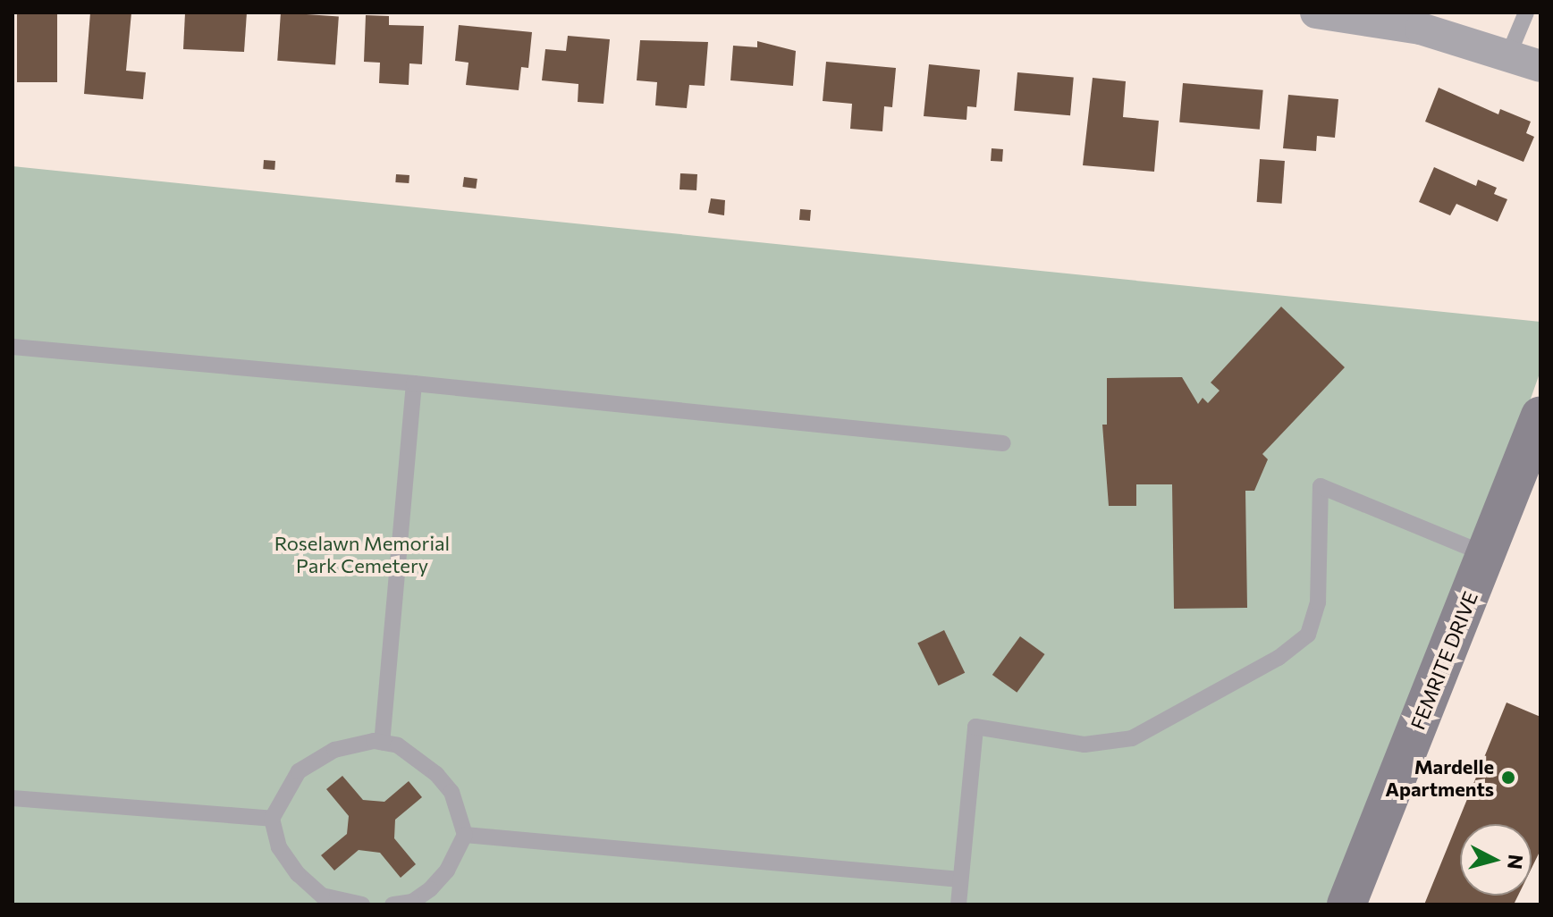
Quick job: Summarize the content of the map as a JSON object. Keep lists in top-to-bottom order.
{
  "streets": {
    "street": ["FEMRITE DRIVE"]
  },
  "parks": ["Roselawn Memorial Park Cemetery"],
  "places": ["Mardelle Apartments"],
  "north": "right"
}
